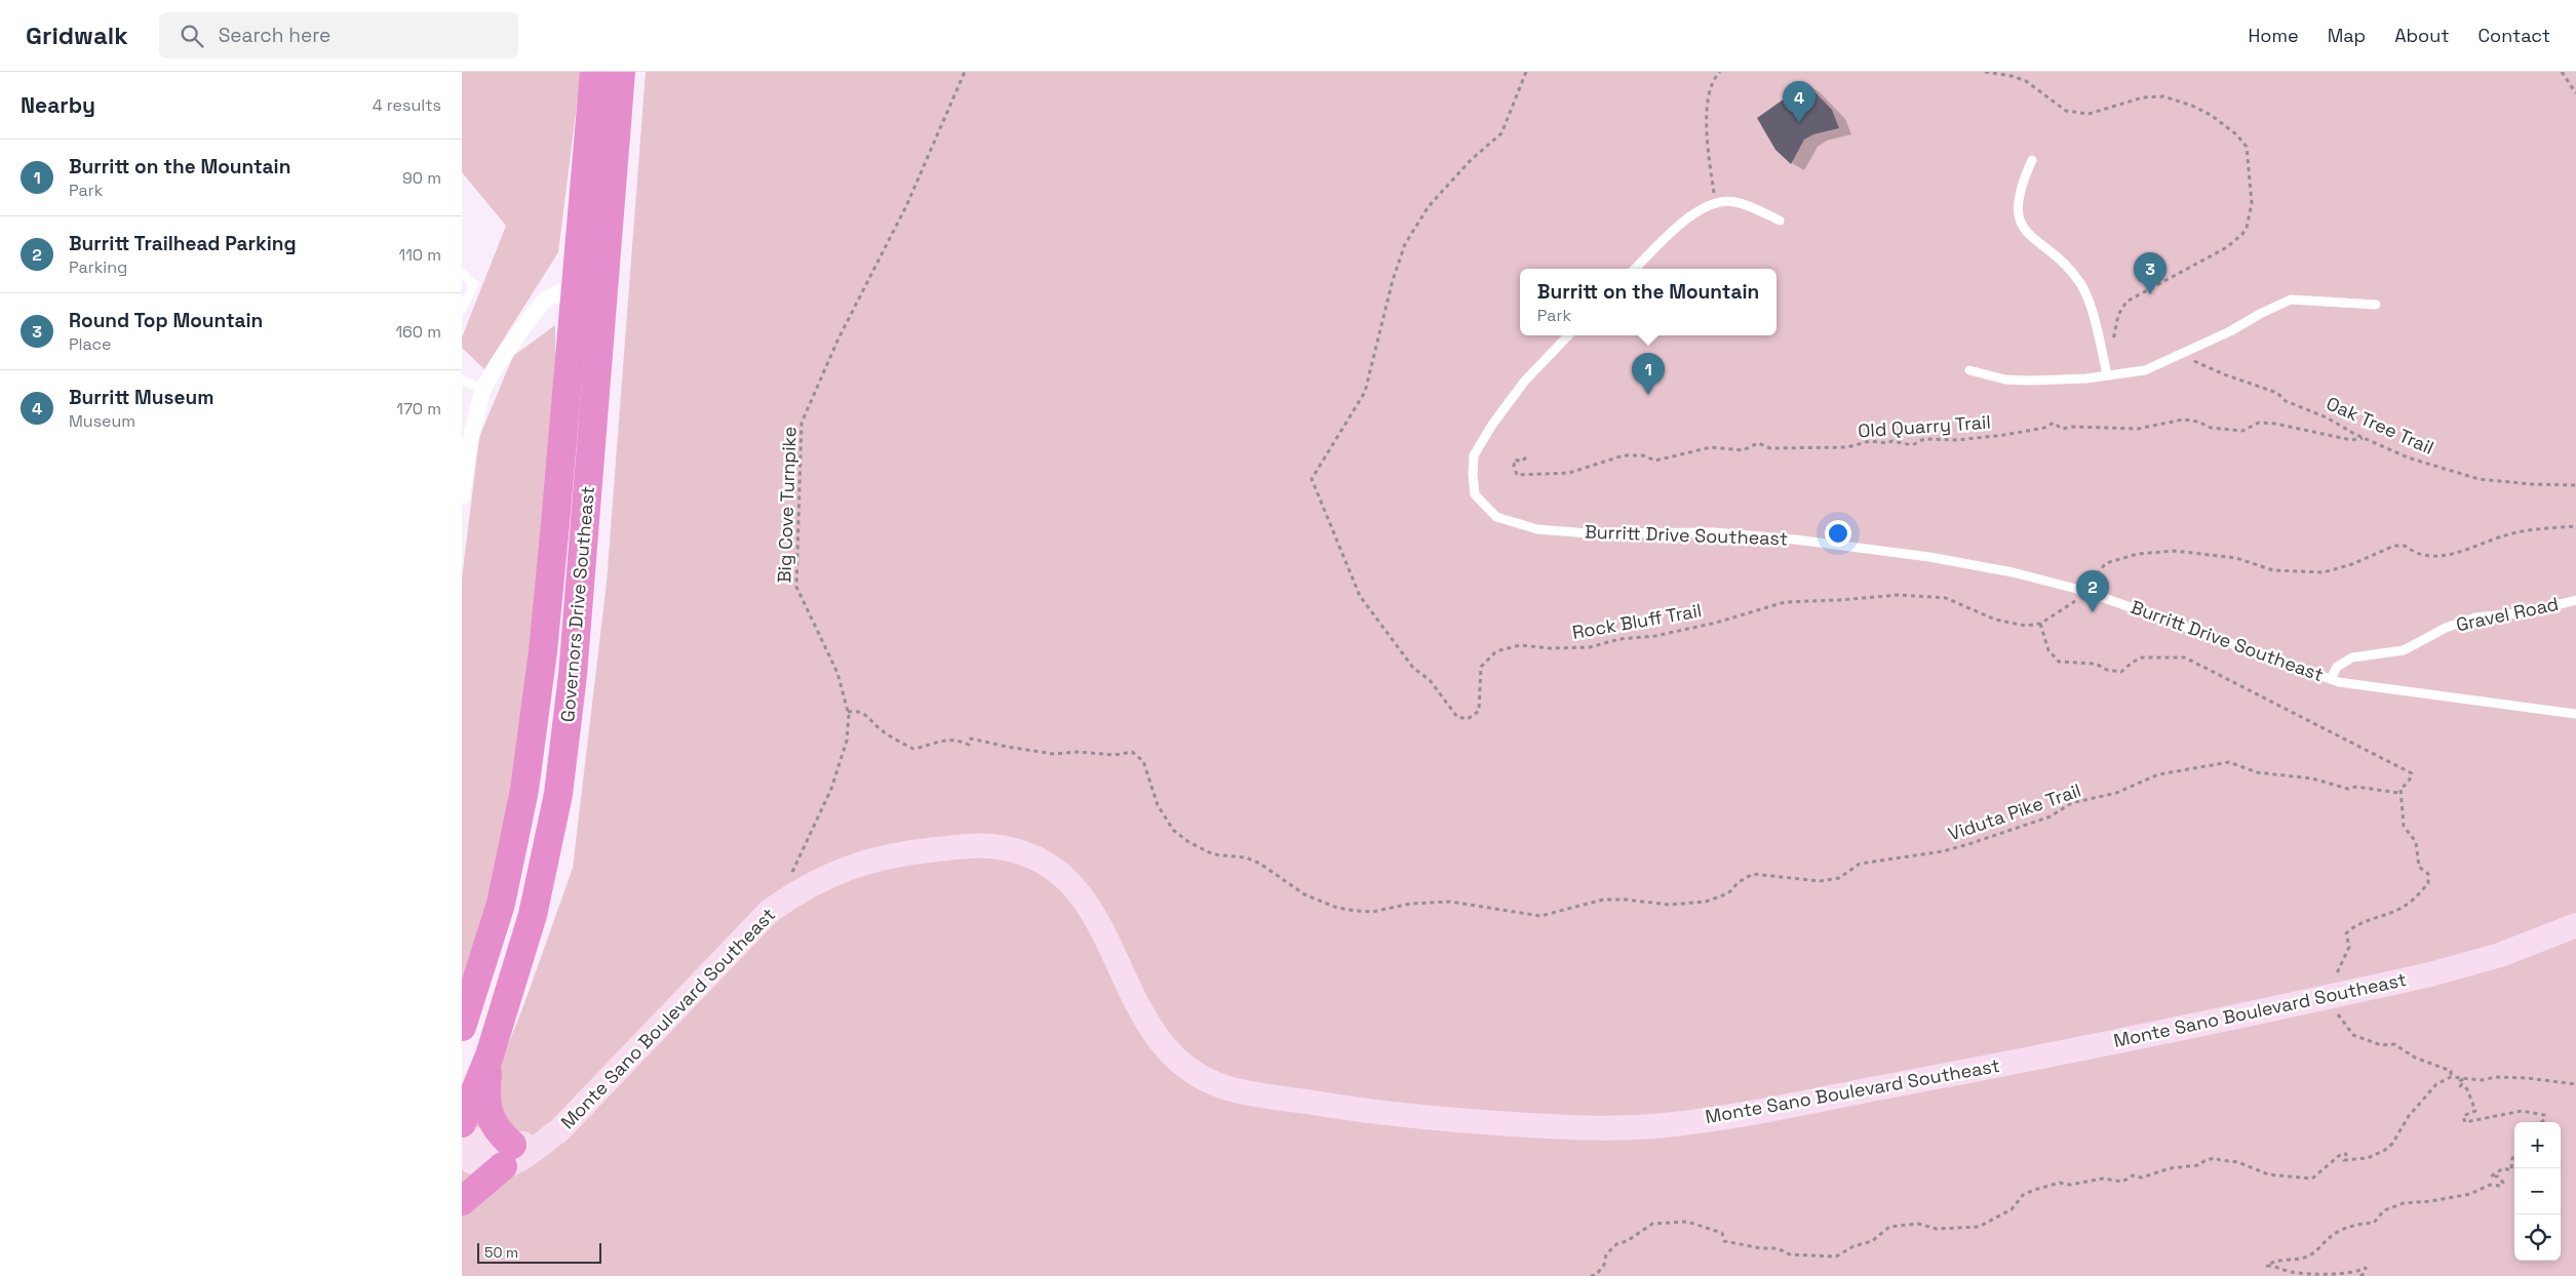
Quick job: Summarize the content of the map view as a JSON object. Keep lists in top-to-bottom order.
{
  "streets": {
    "highway": ["Governors Drive Southeast"],
    "street": ["Monte Sano Boulevard Southeast"],
    "lane": ["Burritt Drive Southeast", "Gravel Road"],
    "path": [
      "Oak Tree Trail",
      "Old Quarry Trail",
      "Big Cove Turnpike",
      "Rock Bluff Trail",
      "Viduta Pike Trail"
    ]
  },
  "crossings": [
    ["Oak Tree Trail", "Old Quarry Trail"],
    ["Big Cove Turnpike", "Viduta Pike Trail"],
    ["Big Cove Turnpike", "Monte Sano Boulevard Southeast"],
    ["Burritt Drive Southeast", "Gravel Road"]
  ],
  "scale_bar": "50 m",
  "page": {
    "header": "Gridwalk",
    "search": "Search here",
    "nav": [
      "Home",
      "Map",
      "About",
      "Contact"
    ],
    "heading": ["Nearby", "4 results"],
    "pins": [
      "4",
      "3",
      "1",
      "2"
    ],
    "list": [
      {
        "mark": "1",
        "name": "Burritt on the Mountain",
        "note": "Park",
        "value": "90 m"
      },
      {
        "mark": "2",
        "name": "Burritt Trailhead Parking",
        "note": "Parking",
        "value": "110 m"
      },
      {
        "mark": "3",
        "name": "Round Top Mountain",
        "note": "Place",
        "value": "160 m"
      },
      {
        "mark": "4",
        "name": "Burritt Museum",
        "note": "Museum",
        "value": "170 m"
      }
    ],
    "popup": ["Burritt on the Mountain", "Park"],
    "map_buttons": ["+", "−"],
    "scale": "50 m"
  }
}
